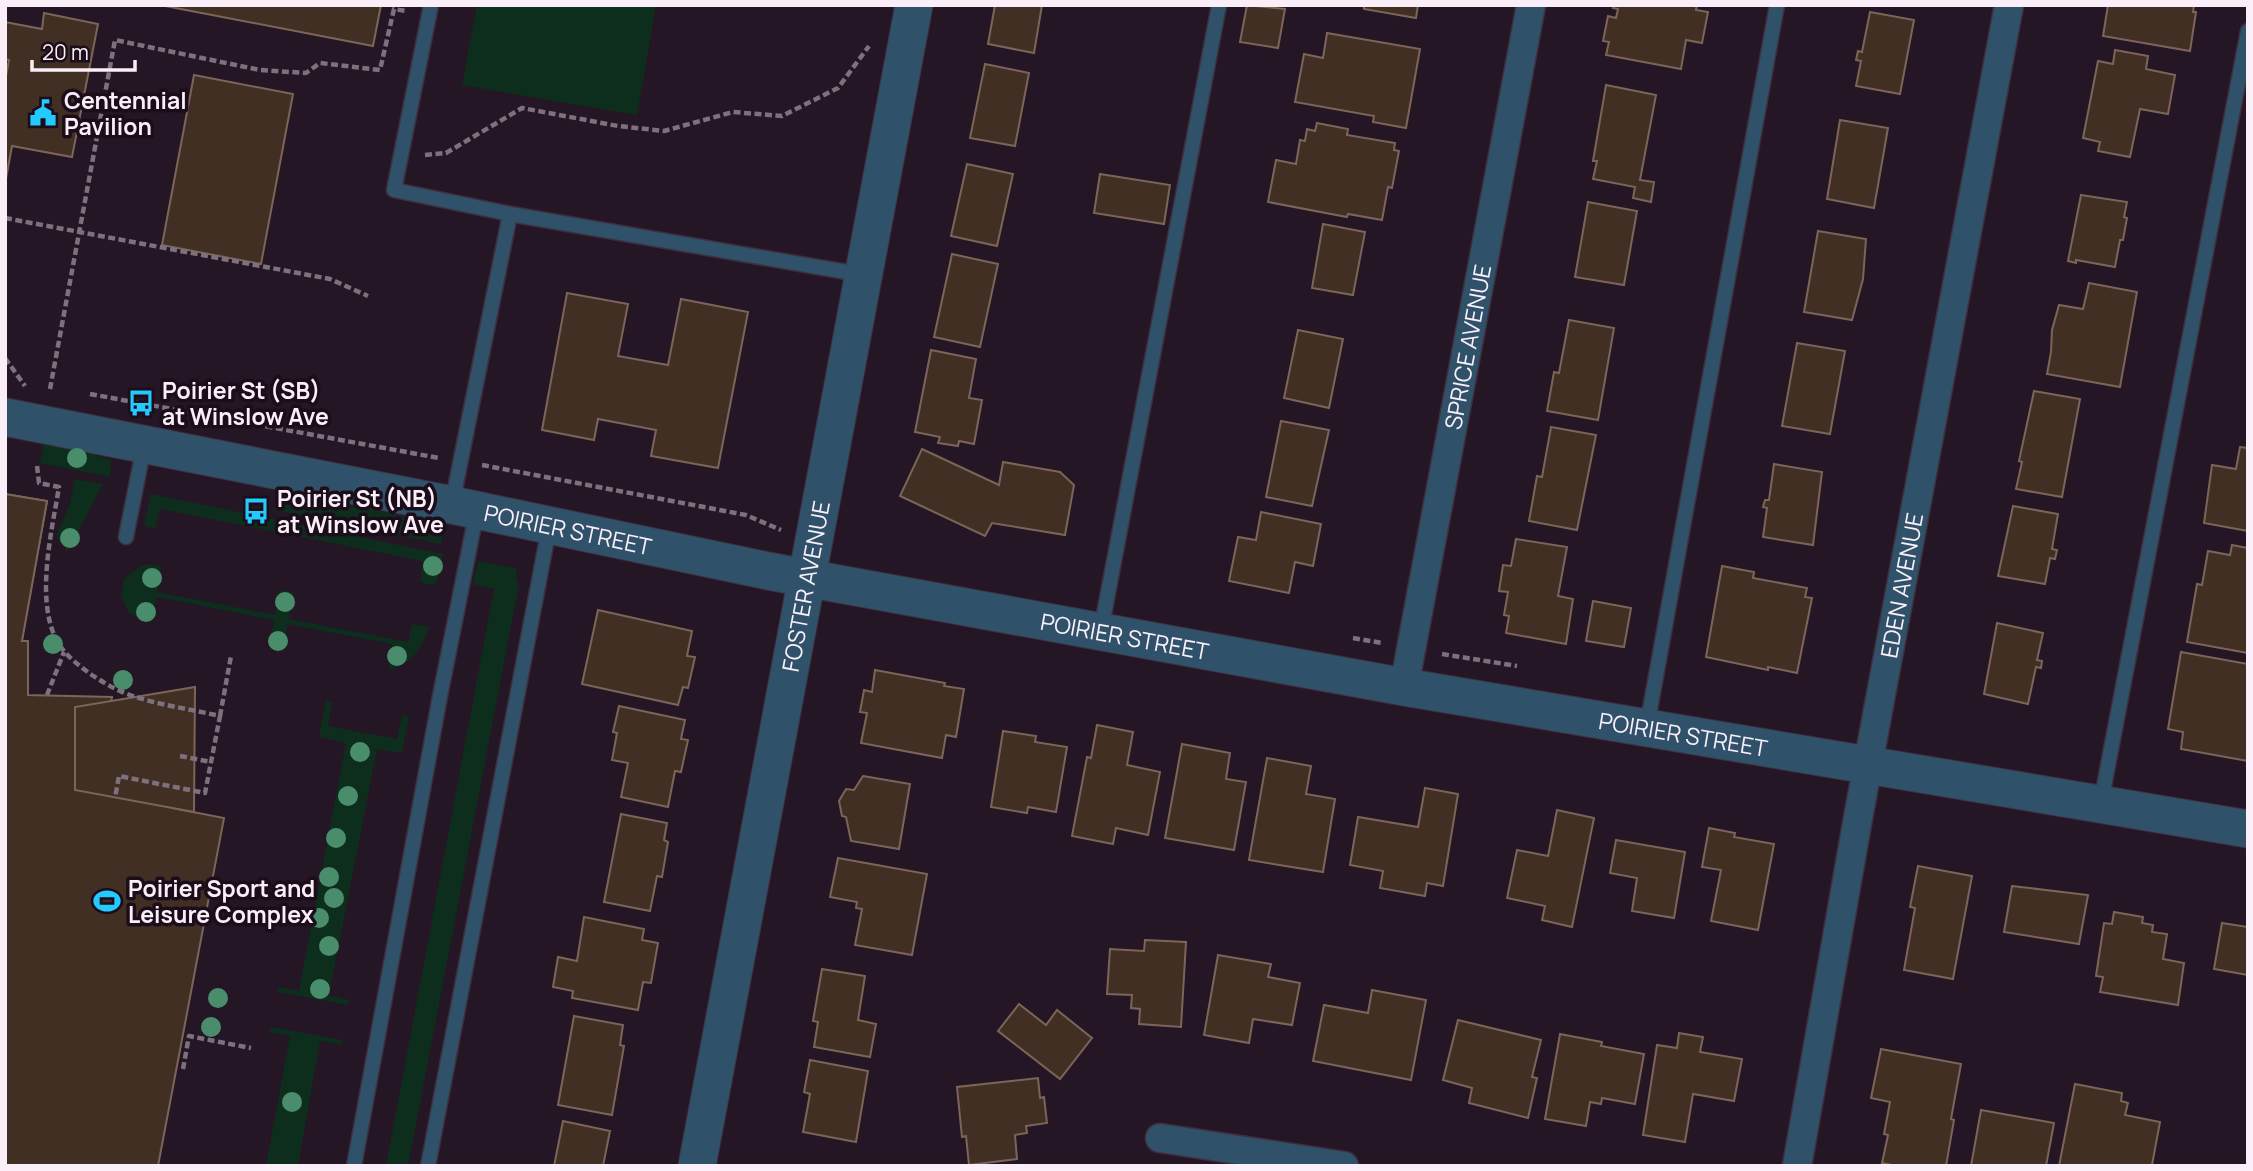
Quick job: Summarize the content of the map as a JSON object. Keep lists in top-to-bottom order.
{
  "streets": {
    "street": [
      "SPRICE AVENUE",
      "POIRIER STREET",
      "EDEN AVENUE",
      "FOSTER AVENUE"
    ]
  },
  "crossings": [
    ["SPRICE AVENUE", "POIRIER STREET"],
    ["POIRIER STREET", "EDEN AVENUE"],
    ["POIRIER STREET", "FOSTER AVENUE"]
  ],
  "places": {
    "public building": ["Centennial Pavilion"],
    "bus stop": ["Poirier St (SB) at Winslow Ave", "Poirier St (NB) at Winslow Ave"],
    "sports": ["Poirier Sport and Leisure Complex"]
  },
  "scale_bar": "20 m"
}
